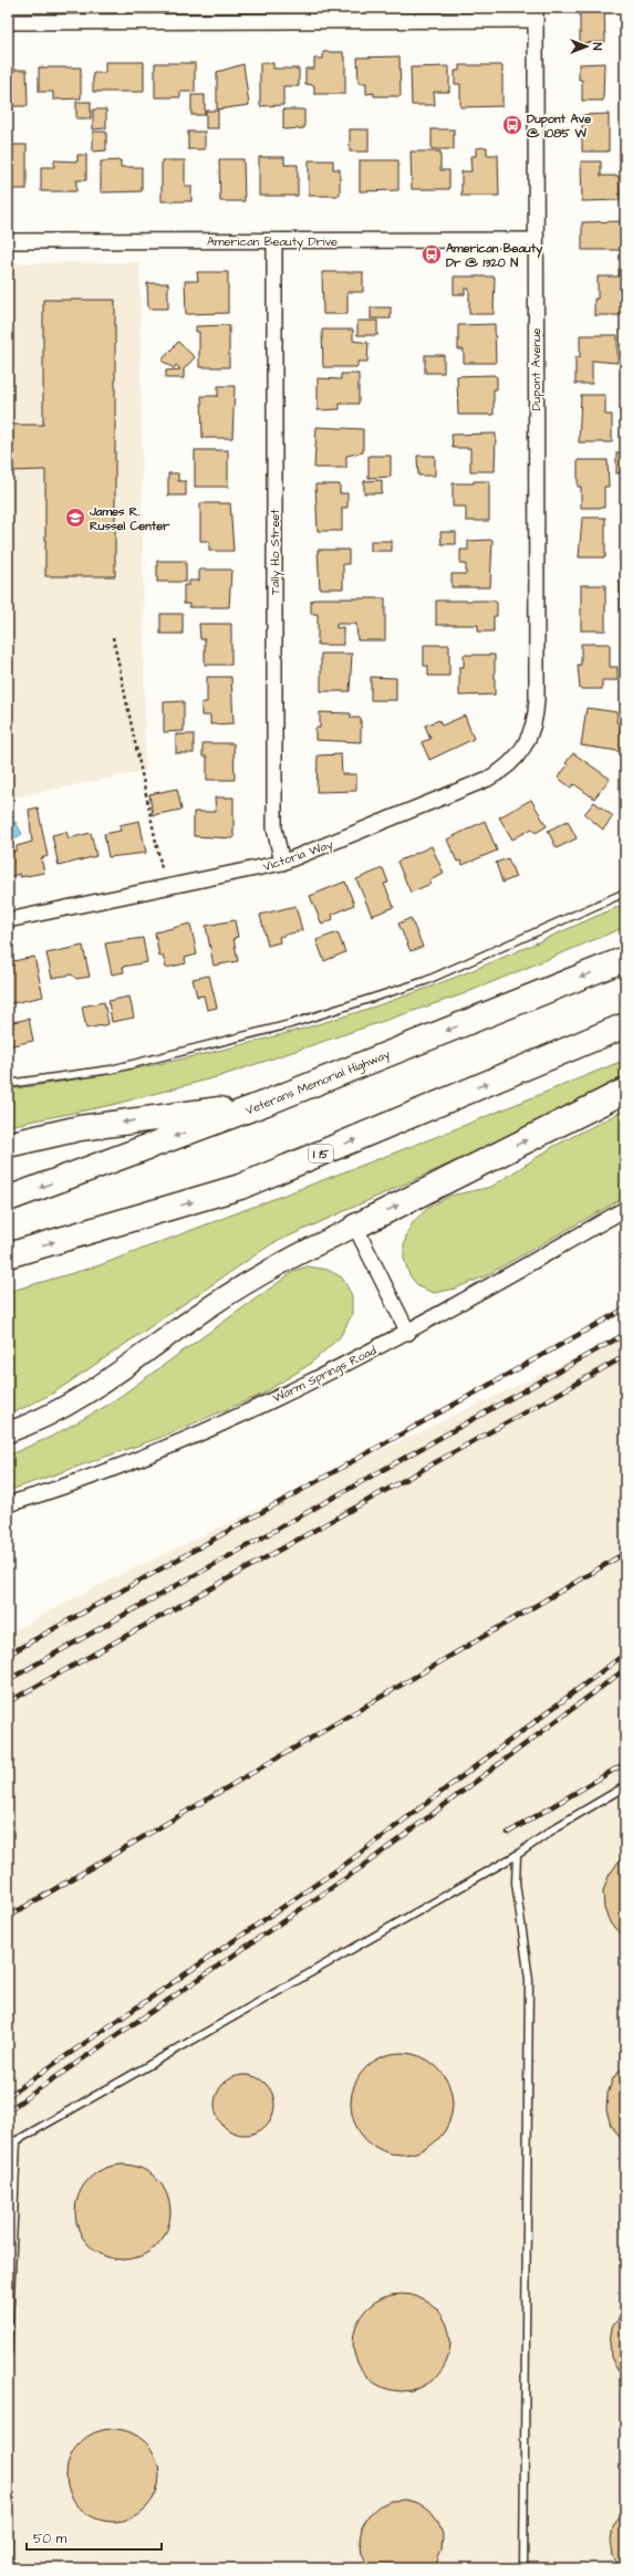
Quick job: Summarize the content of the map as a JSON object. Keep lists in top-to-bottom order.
{
  "streets": {
    "highway": ["Veterans Memorial Highway", "I 15"],
    "street": [
      "American Beauty Drive",
      "Dupont Avenue",
      "Tally Ho Street",
      "Victoria Way",
      "Warm Springs Road"
    ]
  },
  "crossings": [
    ["American Beauty Drive", "Dupont Avenue"],
    ["American Beauty Drive", "Tally Ho Street"],
    ["Dupont Avenue", "Victoria Way"],
    ["Tally Ho Street", "Victoria Way"]
  ],
  "places": {
    "bus stop": ["Dupont Ave @ 1085 W", "American Beauty Dr @ 1320 N"],
    "school or university": ["James R. Russel Center"]
  },
  "scale_bar": "50 m",
  "north": "right"
}
